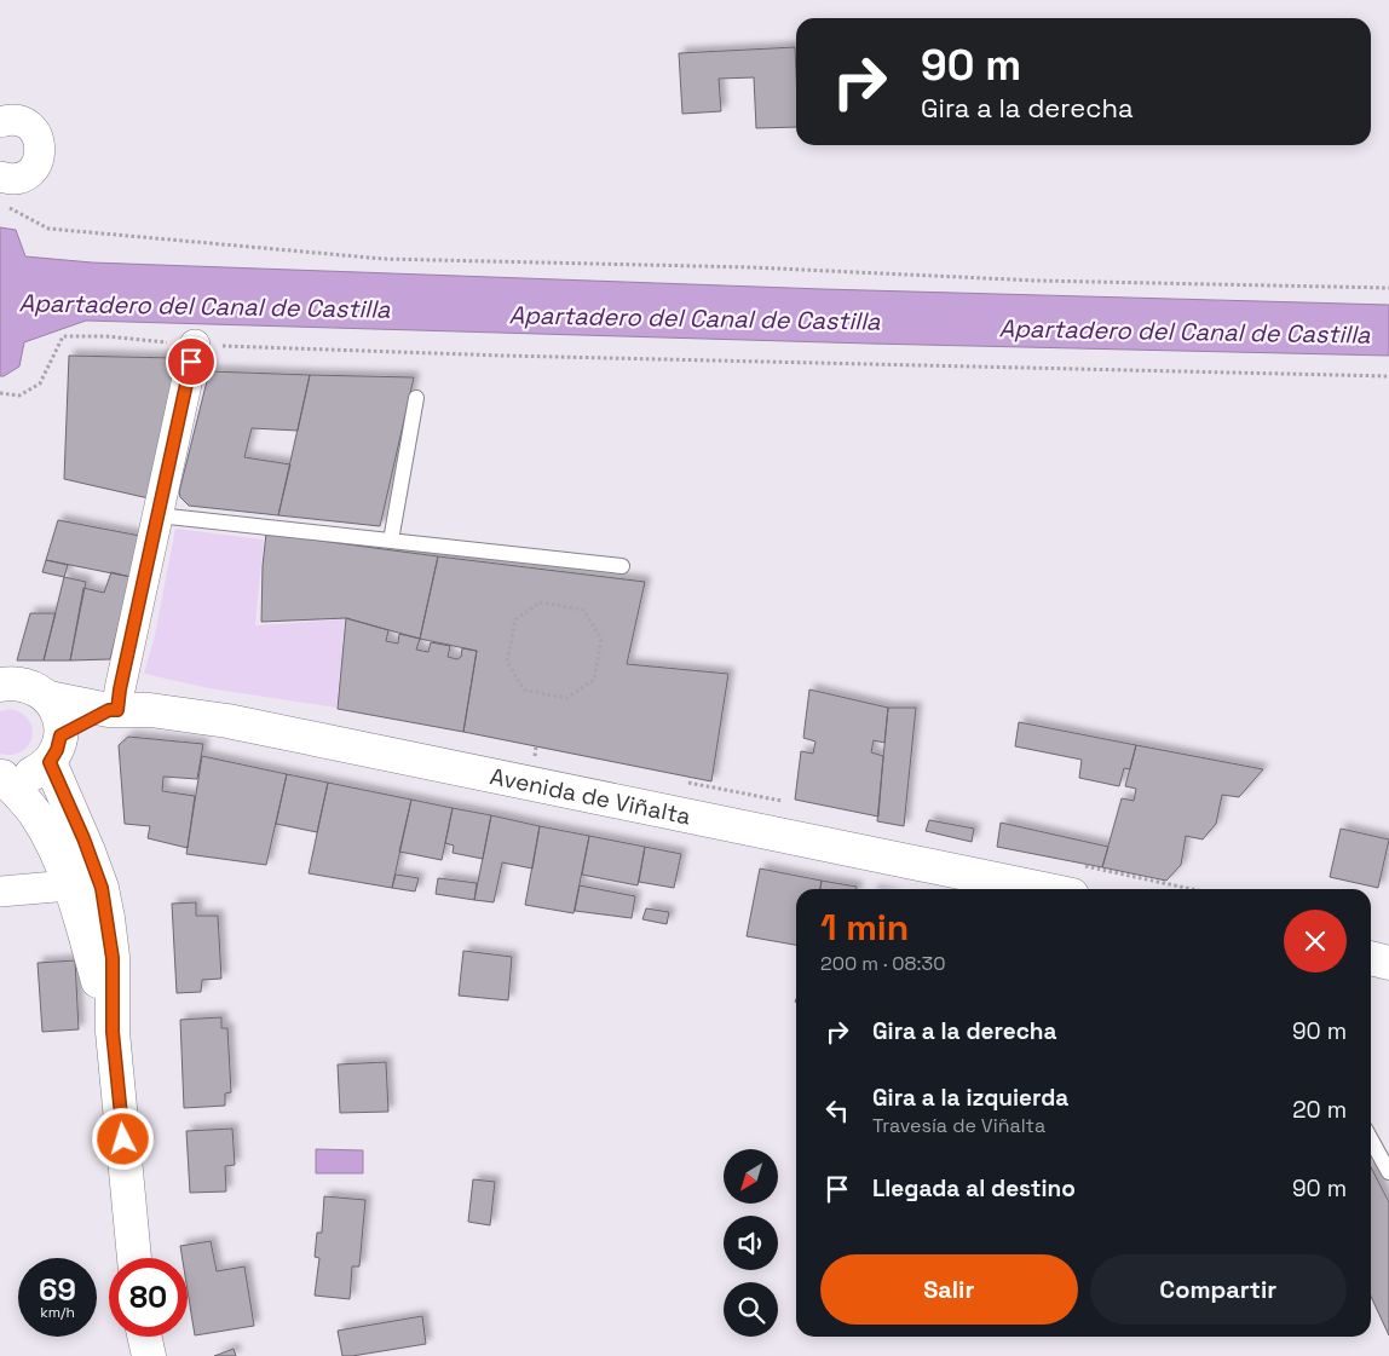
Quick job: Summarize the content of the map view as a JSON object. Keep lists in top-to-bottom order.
{
  "streets": {
    "main road": ["Avenida de Viñalta"]
  },
  "water": ["Apartadero del Canal de Castilla"],
  "north": "bottom left",
  "page": {
    "turn": ["90 m", "Gira a la derecha"],
    "heading": ["1 min", "200 m · 08:30"],
    "list": [
      {
        "name": "Gira a la derecha",
        "value": "90 m"
      },
      {
        "name": "Gira a la izquierda",
        "note": "Travesía de Viñalta",
        "value": "20 m"
      },
      {
        "name": "Llegada al destino",
        "value": "90 m"
      }
    ],
    "buttons": ["Salir", "Compartir"],
    "speed": "69 km/h",
    "limit": "80"
  }
}
